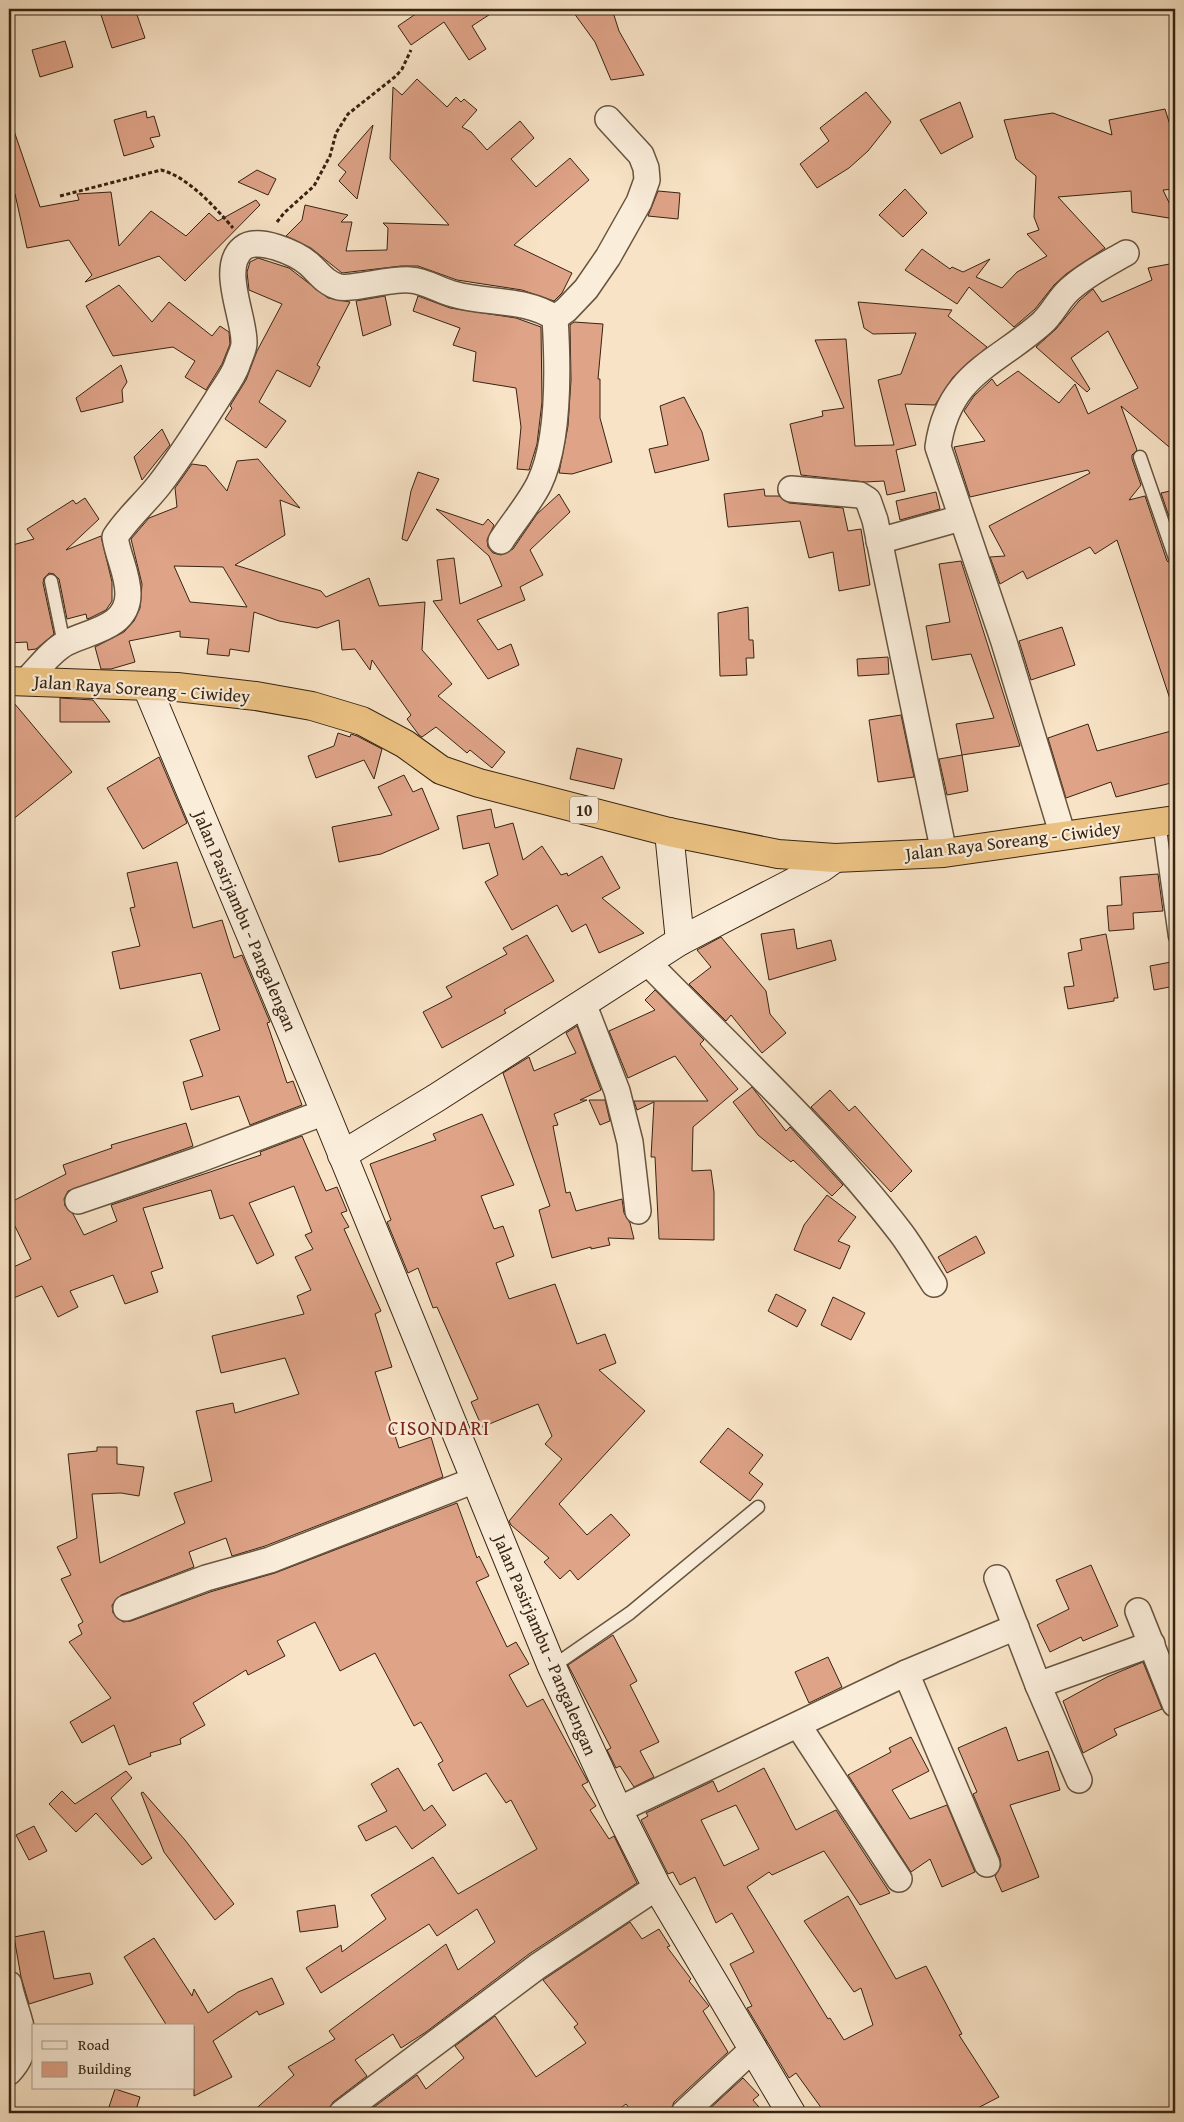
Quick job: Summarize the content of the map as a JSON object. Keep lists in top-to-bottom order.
{
  "streets": {
    "highway": ["Jalan Raya Soreang - Ciwidey", "10"],
    "main road": ["Jalan Pasirjambu - Pangalengan"]
  },
  "crossings": [
    ["Jalan Raya Soreang - Ciwidey", "Jalan Pasirjambu - Pangalengan"]
  ],
  "districts": ["CISONDARI"],
  "legend": ["Road", "Building"]
}
